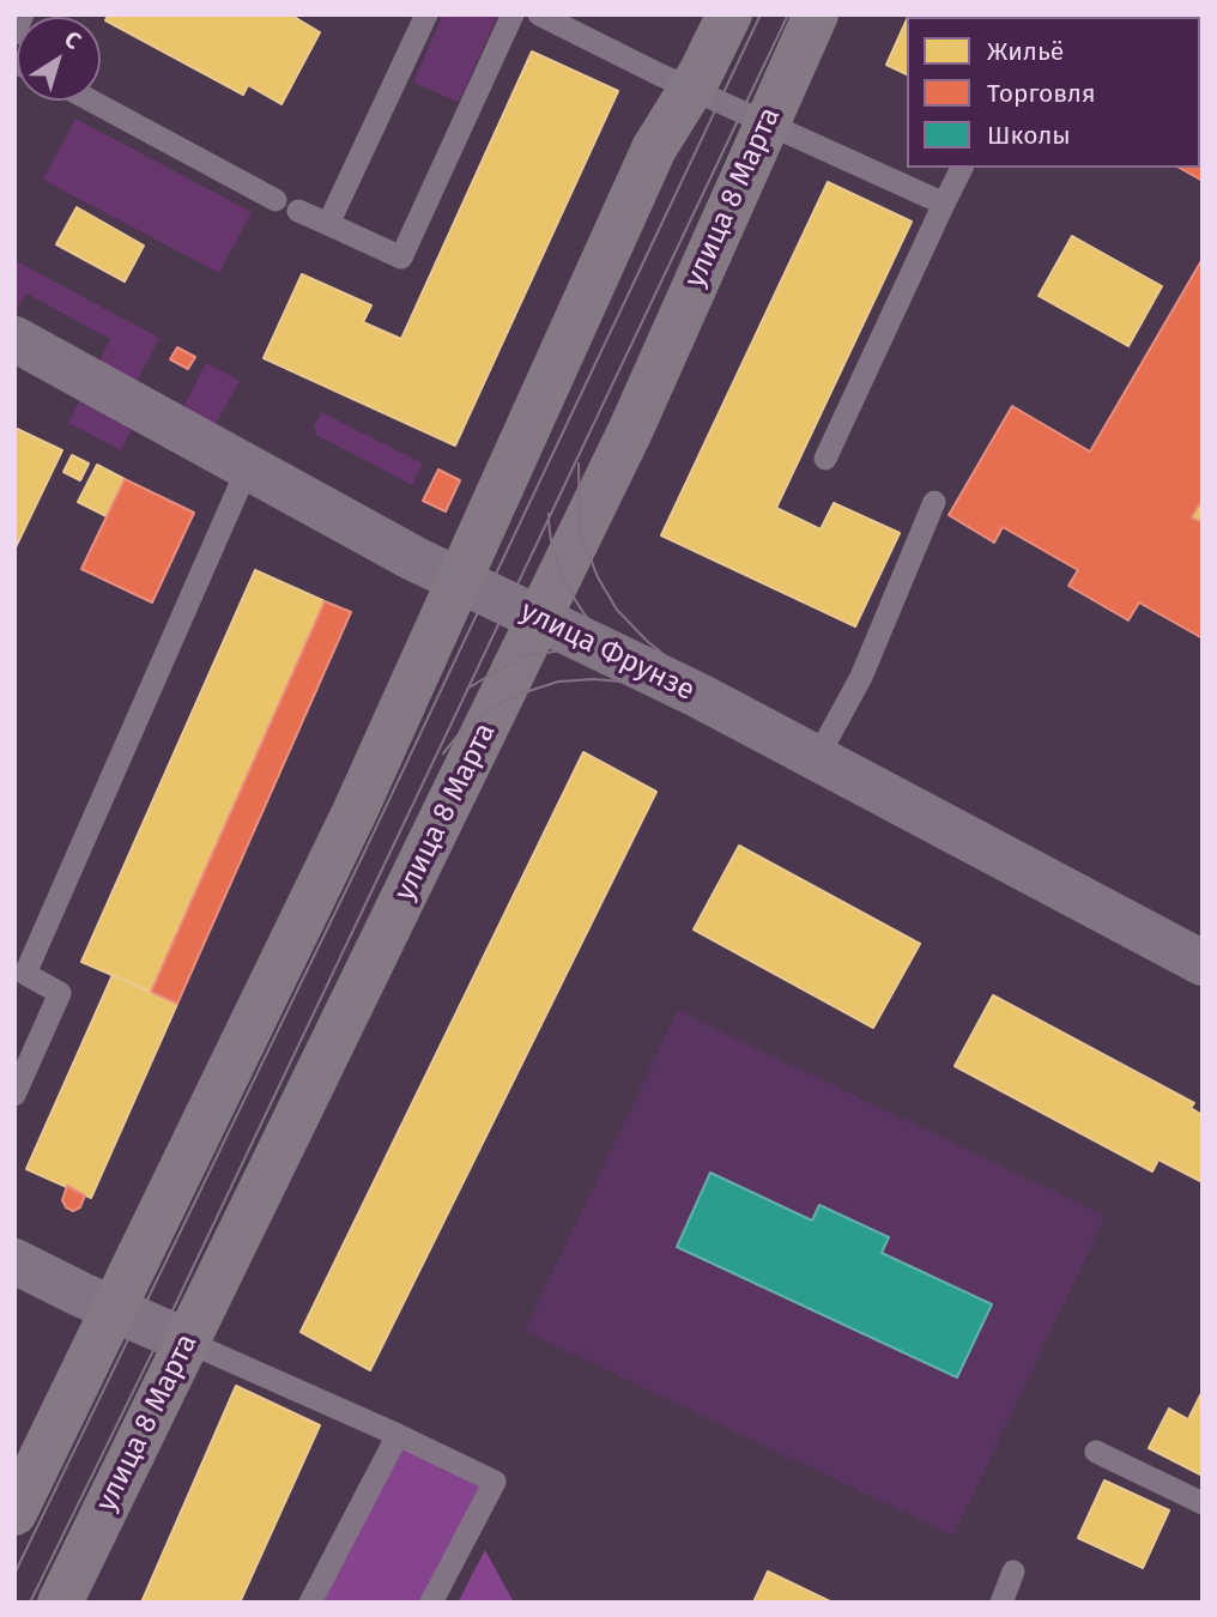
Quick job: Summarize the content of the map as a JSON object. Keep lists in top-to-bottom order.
{
  "streets": {
    "main road": ["улица 8 Марта"],
    "street": ["улица Фрунзе"]
  },
  "crossings": [
    ["улица 8 Марта", "улица Фрунзе"]
  ],
  "legend": ["Жильё", "Торговля", "Школы"],
  "north": "top right"
}
